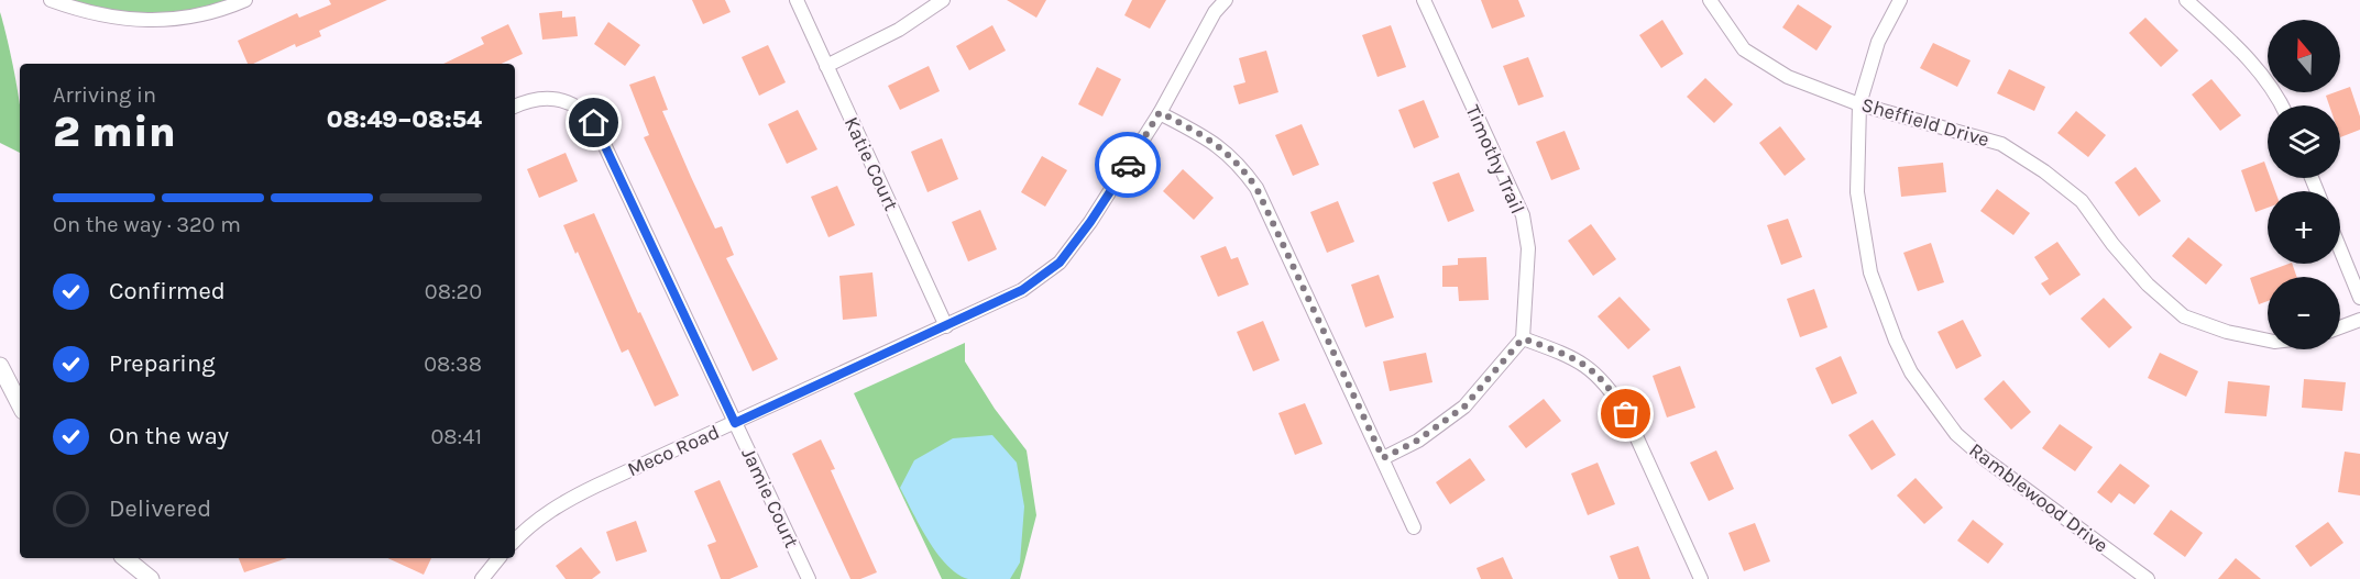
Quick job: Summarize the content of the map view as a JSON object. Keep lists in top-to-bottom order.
{
  "streets": {
    "street": [
      "Sheffield Drive",
      "Timothy Trail",
      "Katie Court",
      "Meco Road",
      "Jamie Court",
      "Ramblewood Drive"
    ]
  },
  "crossings": [
    ["Sheffield Drive", "Ramblewood Drive"],
    ["Katie Court", "Meco Road"],
    ["Meco Road", "Jamie Court"]
  ],
  "north": "top",
  "page": {
    "map_buttons": ["+", "−"],
    "heading": ["2 min", "Arriving in", "08:49–08:54"],
    "bar": "On the way · 320 m",
    "list": [
      ["Confirmed", "08:20"],
      ["Preparing", "08:38"],
      ["On the way", "08:41"],
      "Delivered"
    ]
  }
}
